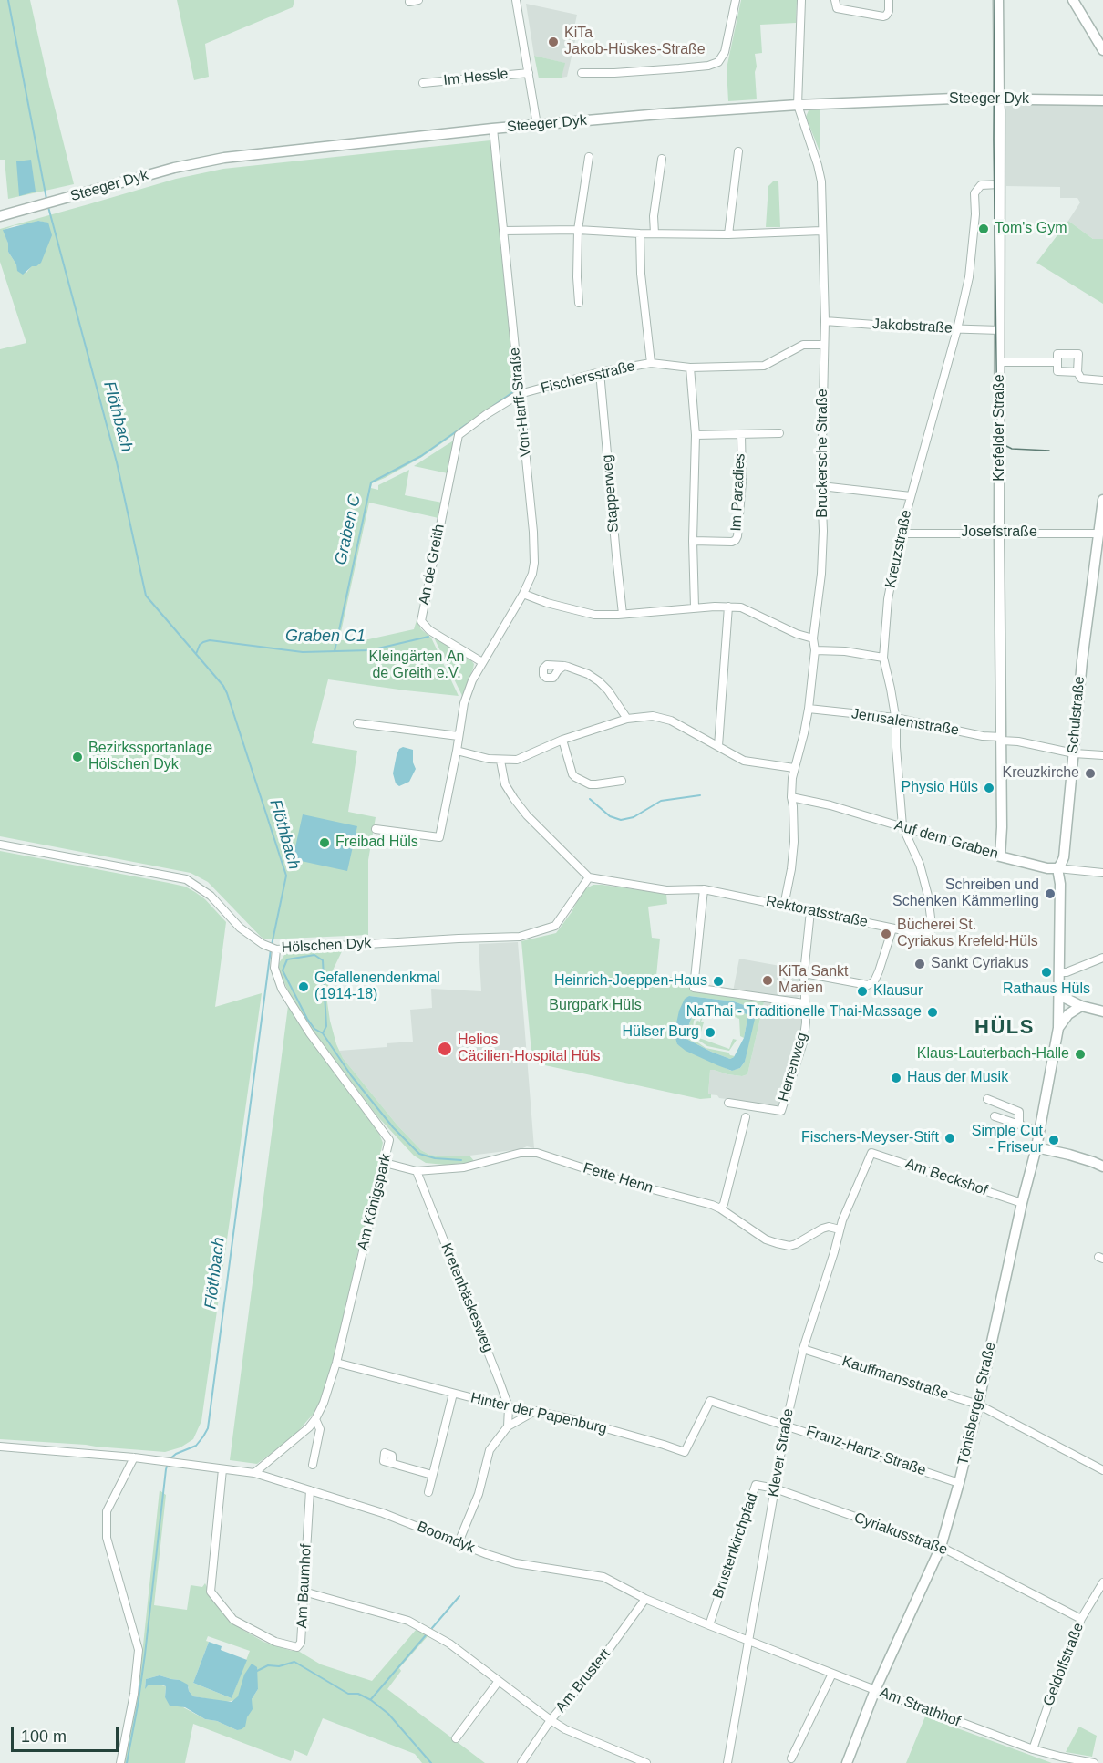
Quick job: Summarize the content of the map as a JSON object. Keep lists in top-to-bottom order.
{
  "streets": {
    "street": [
      "Im Hessle",
      "Steeger Dyk",
      "Jakobstraße",
      "Fischersstraße",
      "Von-Harff-Straße",
      "Krefelder Straße",
      "Bruckersche Straße",
      "Im Paradies",
      "Stapperweg",
      "Josefstraße",
      "Kreuzstraße",
      "An de Greith",
      "Schulstraße",
      "Jerusalemstraße",
      "Auf dem Graben",
      "Rektoratsstraße",
      "Hölschen Dyk",
      "Herrenweg",
      "Am Beckshof",
      "Fette Henn",
      "Am Königspark",
      "Kretenbäskesweg",
      "Kauffmansstraße",
      "Tönisberger Straße",
      "Hinter der Papenburg",
      "Franz-Hartz-Straße",
      "Klever Straße",
      "Cyriakusstraße",
      "Boomdyk",
      "Brustertkirchpfad",
      "Am Baumhof",
      "Geldolfstraße",
      "Am Brustert",
      "Am Strathhof"
    ]
  },
  "crossings": [
    ["Steeger Dyk", "Von-Harff-Straße"],
    ["Steeger Dyk", "Krefelder Straße"],
    ["Steeger Dyk", "Bruckersche Straße"],
    ["Jakobstraße", "Krefelder Straße"],
    ["Jakobstraße", "Bruckersche Straße"],
    ["Jakobstraße", "Kreuzstraße"],
    ["Fischersstraße", "Von-Harff-Straße"],
    ["Fischersstraße", "Bruckersche Straße"],
    ["Fischersstraße", "Stapperweg"],
    ["Fischersstraße", "An de Greith"],
    ["Von-Harff-Straße", "An de Greith"],
    ["Krefelder Straße", "Josefstraße"],
    ["Krefelder Straße", "Kreuzstraße"],
    ["Krefelder Straße", "Jerusalemstraße"],
    ["Krefelder Straße", "Auf dem Graben"],
    ["Bruckersche Straße", "Jerusalemstraße"],
    ["Bruckersche Straße", "Auf dem Graben"],
    ["Bruckersche Straße", "Rektoratsstraße"],
    ["Josefstraße", "Kreuzstraße"],
    ["Josefstraße", "Schulstraße"],
    ["Kreuzstraße", "Jerusalemstraße"],
    ["Kreuzstraße", "Auf dem Graben"],
    ["Kreuzstraße", "Rektoratsstraße"],
    ["Schulstraße", "Jerusalemstraße"],
    ["Schulstraße", "Auf dem Graben"],
    ["Schulstraße", "Tönisberger Straße"],
    ["Rektoratsstraße", "Hölschen Dyk"],
    ["Rektoratsstraße", "Herrenweg"],
    ["Hölschen Dyk", "Am Königspark"],
    ["Am Beckshof", "Tönisberger Straße"],
    ["Am Beckshof", "Klever Straße"],
    ["Fette Henn", "Am Königspark"],
    ["Fette Henn", "Kretenbäskesweg"],
    ["Fette Henn", "Klever Straße"],
    ["Am Königspark", "Hinter der Papenburg"],
    ["Am Königspark", "Boomdyk"],
    ["Kretenbäskesweg", "Hinter der Papenburg"],
    ["Kauffmansstraße", "Tönisberger Straße"],
    ["Kauffmansstraße", "Klever Straße"],
    ["Tönisberger Straße", "Franz-Hartz-Straße"],
    ["Tönisberger Straße", "Cyriakusstraße"],
    ["Tönisberger Straße", "Am Strathhof"],
    ["Hinter der Papenburg", "Franz-Hartz-Straße"],
    ["Franz-Hartz-Straße", "Klever Straße"],
    ["Klever Straße", "Cyriakusstraße"],
    ["Klever Straße", "Boomdyk"],
    ["Klever Straße", "Brustertkirchpfad"],
    ["Klever Straße", "Am Strathhof"],
    ["Cyriakusstraße", "Brustertkirchpfad"],
    ["Cyriakusstraße", "Geldolfstraße"],
    ["Boomdyk", "Brustertkirchpfad"],
    ["Boomdyk", "Am Baumhof"],
    ["Boomdyk", "Am Brustert"],
    ["Boomdyk", "Am Strathhof"],
    ["Geldolfstraße", "Am Strathhof"]
  ],
  "districts": ["HÜLS"],
  "water": ["Flöthbach", "Graben C", "Graben C1"],
  "parks": ["Kleingärten An de Greith e.V.", "Burgpark Hüls"],
  "places": [
    "KiTa Jakob-Hüskes-Straße",
    "Tom's Gym",
    "Bezirkssportanlage Hölschen Dyk",
    "Kreuzkirche",
    "Physio Hüls",
    "Freibad Hüls",
    "Schreiben und Schenken Kämmerling",
    "Bücherei St. Cyriakus Krefeld-Hüls",
    "Sankt Cyriakus",
    "Rathaus Hüls",
    "KiTa Sankt Marien",
    "Heinrich-Joeppen-Haus",
    "Gefallenendenkmal (1914-18)",
    "Klausur",
    "NaThai - Traditionelle Thai-Massage",
    "Hülser Burg",
    "Helios Cäcilien-Hospital Hüls",
    "Klaus-Lauterbach-Halle",
    "Haus der Musik",
    "Fischers-Meyser-Stift",
    "Simple Cut - Friseur"
  ],
  "scale_bar": "100 m"
}
